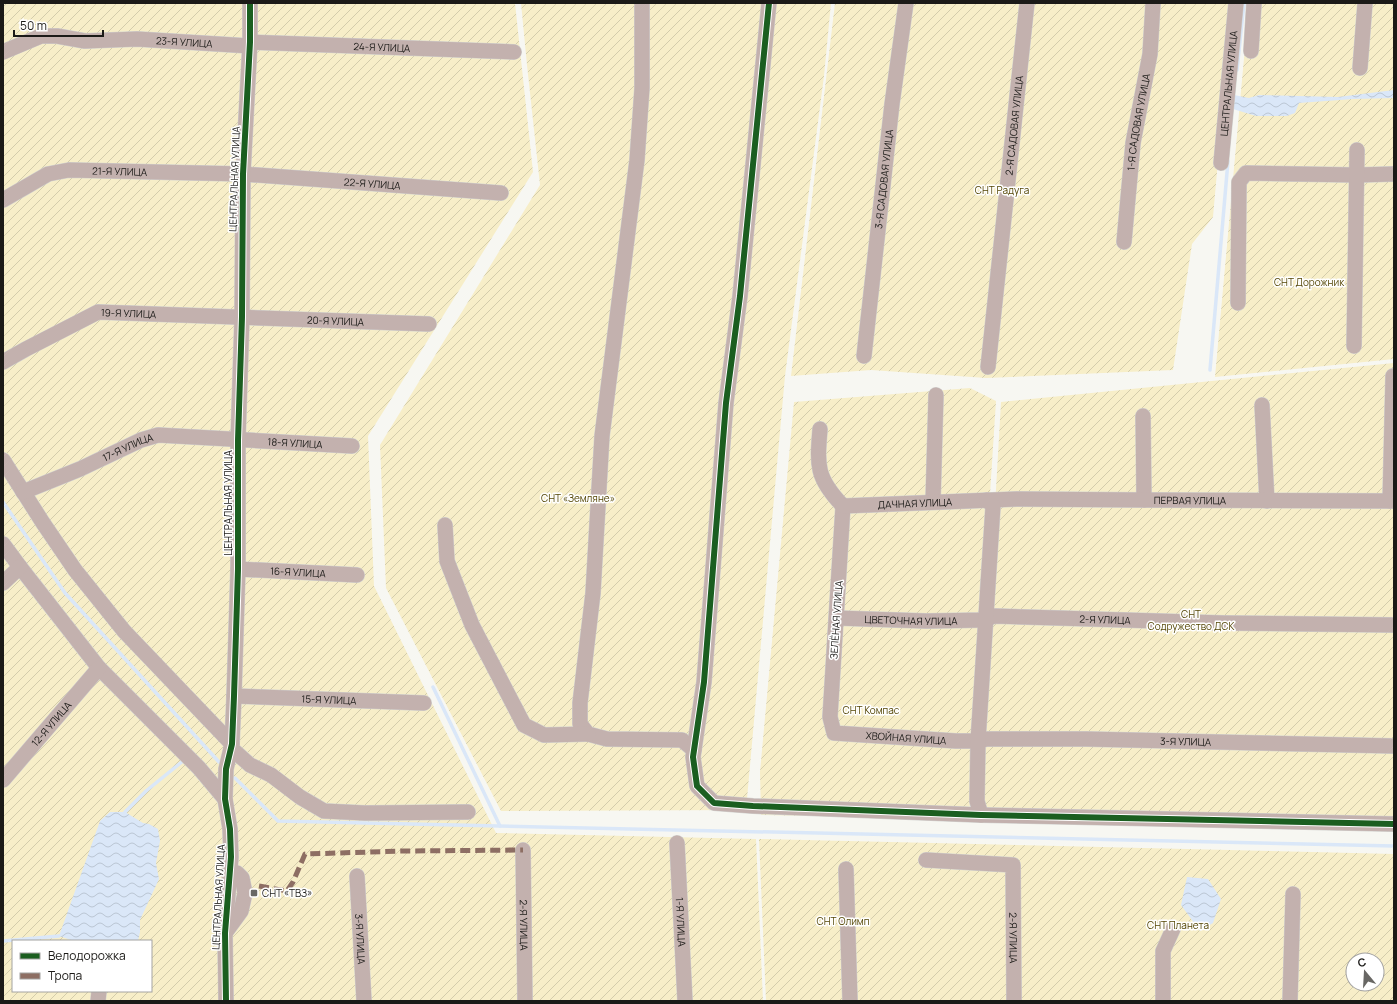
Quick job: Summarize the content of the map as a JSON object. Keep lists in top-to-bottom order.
{
  "streets": {
    "street": [
      "23-Я УЛИЦА",
      "24-Я УЛИЦА",
      "ЦЕНТРАЛЬНАЯ УЛИЦА",
      "1-Я САДОВАЯ УЛИЦА",
      "2-Я САДОВАЯ УЛИЦА",
      "21-Я УЛИЦА",
      "3-Я САДОВАЯ УЛИЦА",
      "22-Я УЛИЦА",
      "19-Я УЛИЦА",
      "20-Я УЛИЦА",
      "18-Я УЛИЦА",
      "17-Я УЛИЦА",
      "ПЕРВАЯ УЛИЦА",
      "ДАЧНАЯ УЛИЦА",
      "16-Я УЛИЦА",
      "ЦВЕТОЧНАЯ УЛИЦА",
      "2-Я УЛИЦА",
      "ЗЕЛЁНАЯ УЛИЦА",
      "15-Я УЛИЦА",
      "12-Я УЛИЦА",
      "ХВОЙНАЯ УЛИЦА",
      "3-Я УЛИЦА",
      "1-Я УЛИЦА"
    ]
  },
  "crossings": [
    ["23-Я УЛИЦА", "24-Я УЛИЦА"],
    ["23-Я УЛИЦА", "ЦЕНТРАЛЬНАЯ УЛИЦА"],
    ["24-Я УЛИЦА", "ЦЕНТРАЛЬНАЯ УЛИЦА"],
    ["ЦЕНТРАЛЬНАЯ УЛИЦА", "21-Я УЛИЦА"],
    ["ЦЕНТРАЛЬНАЯ УЛИЦА", "22-Я УЛИЦА"],
    ["ЦЕНТРАЛЬНАЯ УЛИЦА", "19-Я УЛИЦА"],
    ["ЦЕНТРАЛЬНАЯ УЛИЦА", "20-Я УЛИЦА"],
    ["ЦЕНТРАЛЬНАЯ УЛИЦА", "18-Я УЛИЦА"],
    ["ЦЕНТРАЛЬНАЯ УЛИЦА", "17-Я УЛИЦА"],
    ["ЦЕНТРАЛЬНАЯ УЛИЦА", "16-Я УЛИЦА"],
    ["ЦЕНТРАЛЬНАЯ УЛИЦА", "15-Я УЛИЦА"],
    ["21-Я УЛИЦА", "22-Я УЛИЦА"],
    ["19-Я УЛИЦА", "20-Я УЛИЦА"],
    ["18-Я УЛИЦА", "17-Я УЛИЦА"],
    ["ПЕРВАЯ УЛИЦА", "ДАЧНАЯ УЛИЦА"],
    ["ДАЧНАЯ УЛИЦА", "ЗЕЛЁНАЯ УЛИЦА"],
    ["ЦВЕТОЧНАЯ УЛИЦА", "2-Я УЛИЦА"],
    ["ЦВЕТОЧНАЯ УЛИЦА", "ЗЕЛЁНАЯ УЛИЦА"],
    ["ЗЕЛЁНАЯ УЛИЦА", "ХВОЙНАЯ УЛИЦА"],
    ["ХВОЙНАЯ УЛИЦА", "3-Я УЛИЦА"]
  ],
  "parks": [
    "СНТ Радуга",
    "СНТ Дорожник",
    "СНТ «Земляне»",
    "СНТ Содружество ДСК",
    "СНТ Компас",
    "СНТ Олимп",
    "СНТ Планета"
  ],
  "places": {
    "transit": ["СНТ «ТВЗ»"]
  },
  "legend": ["Велодорожка", "Тропа"],
  "scale_bar": "50 m",
  "north": "top"
}
